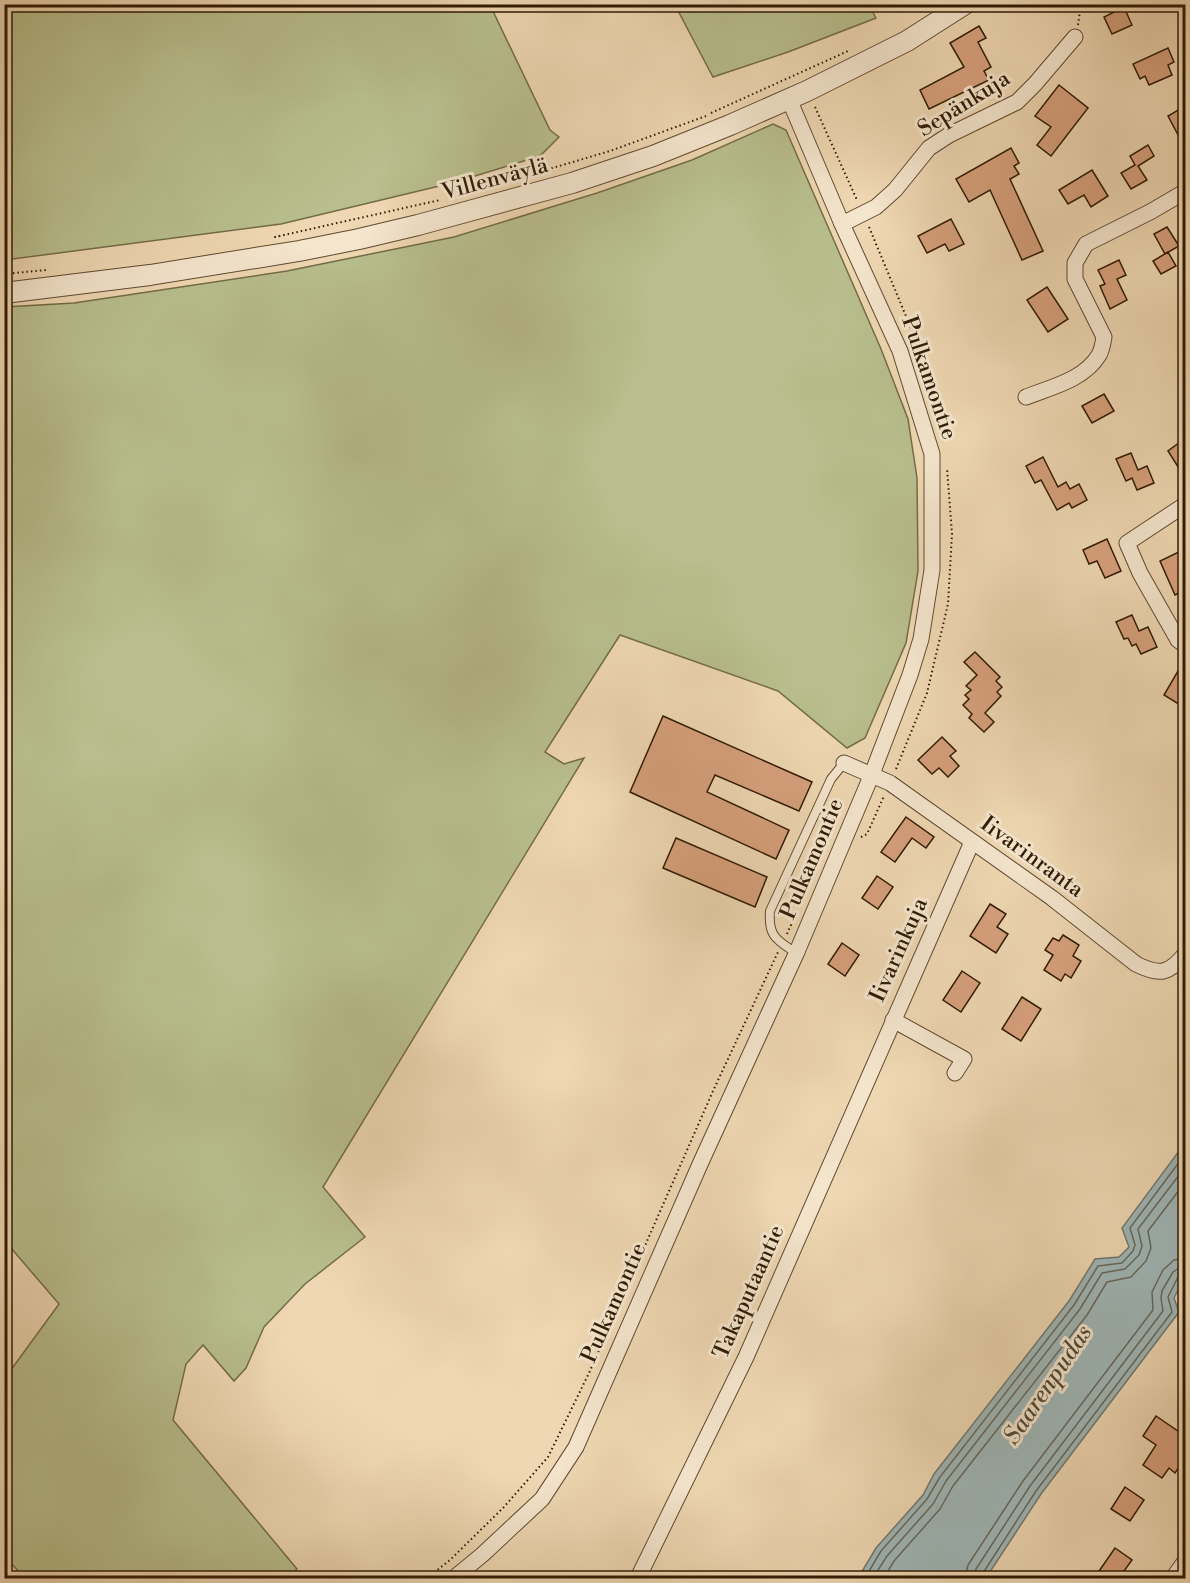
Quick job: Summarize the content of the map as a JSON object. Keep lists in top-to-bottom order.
{
  "streets": {
    "street": [
      "Sepänkuja",
      "Villenväylä",
      "Pulkamontie",
      "Iivarinranta",
      "Iivarinkuja",
      "Takaputaantie"
    ]
  },
  "crossings": [
    ["Sepänkuja", "Pulkamontie"],
    ["Villenväylä", "Pulkamontie"],
    ["Pulkamontie", "Iivarinranta"],
    ["Iivarinranta", "Iivarinkuja"],
    ["Iivarinkuja", "Takaputaantie"]
  ],
  "water": ["Saarenpudas"]
}
